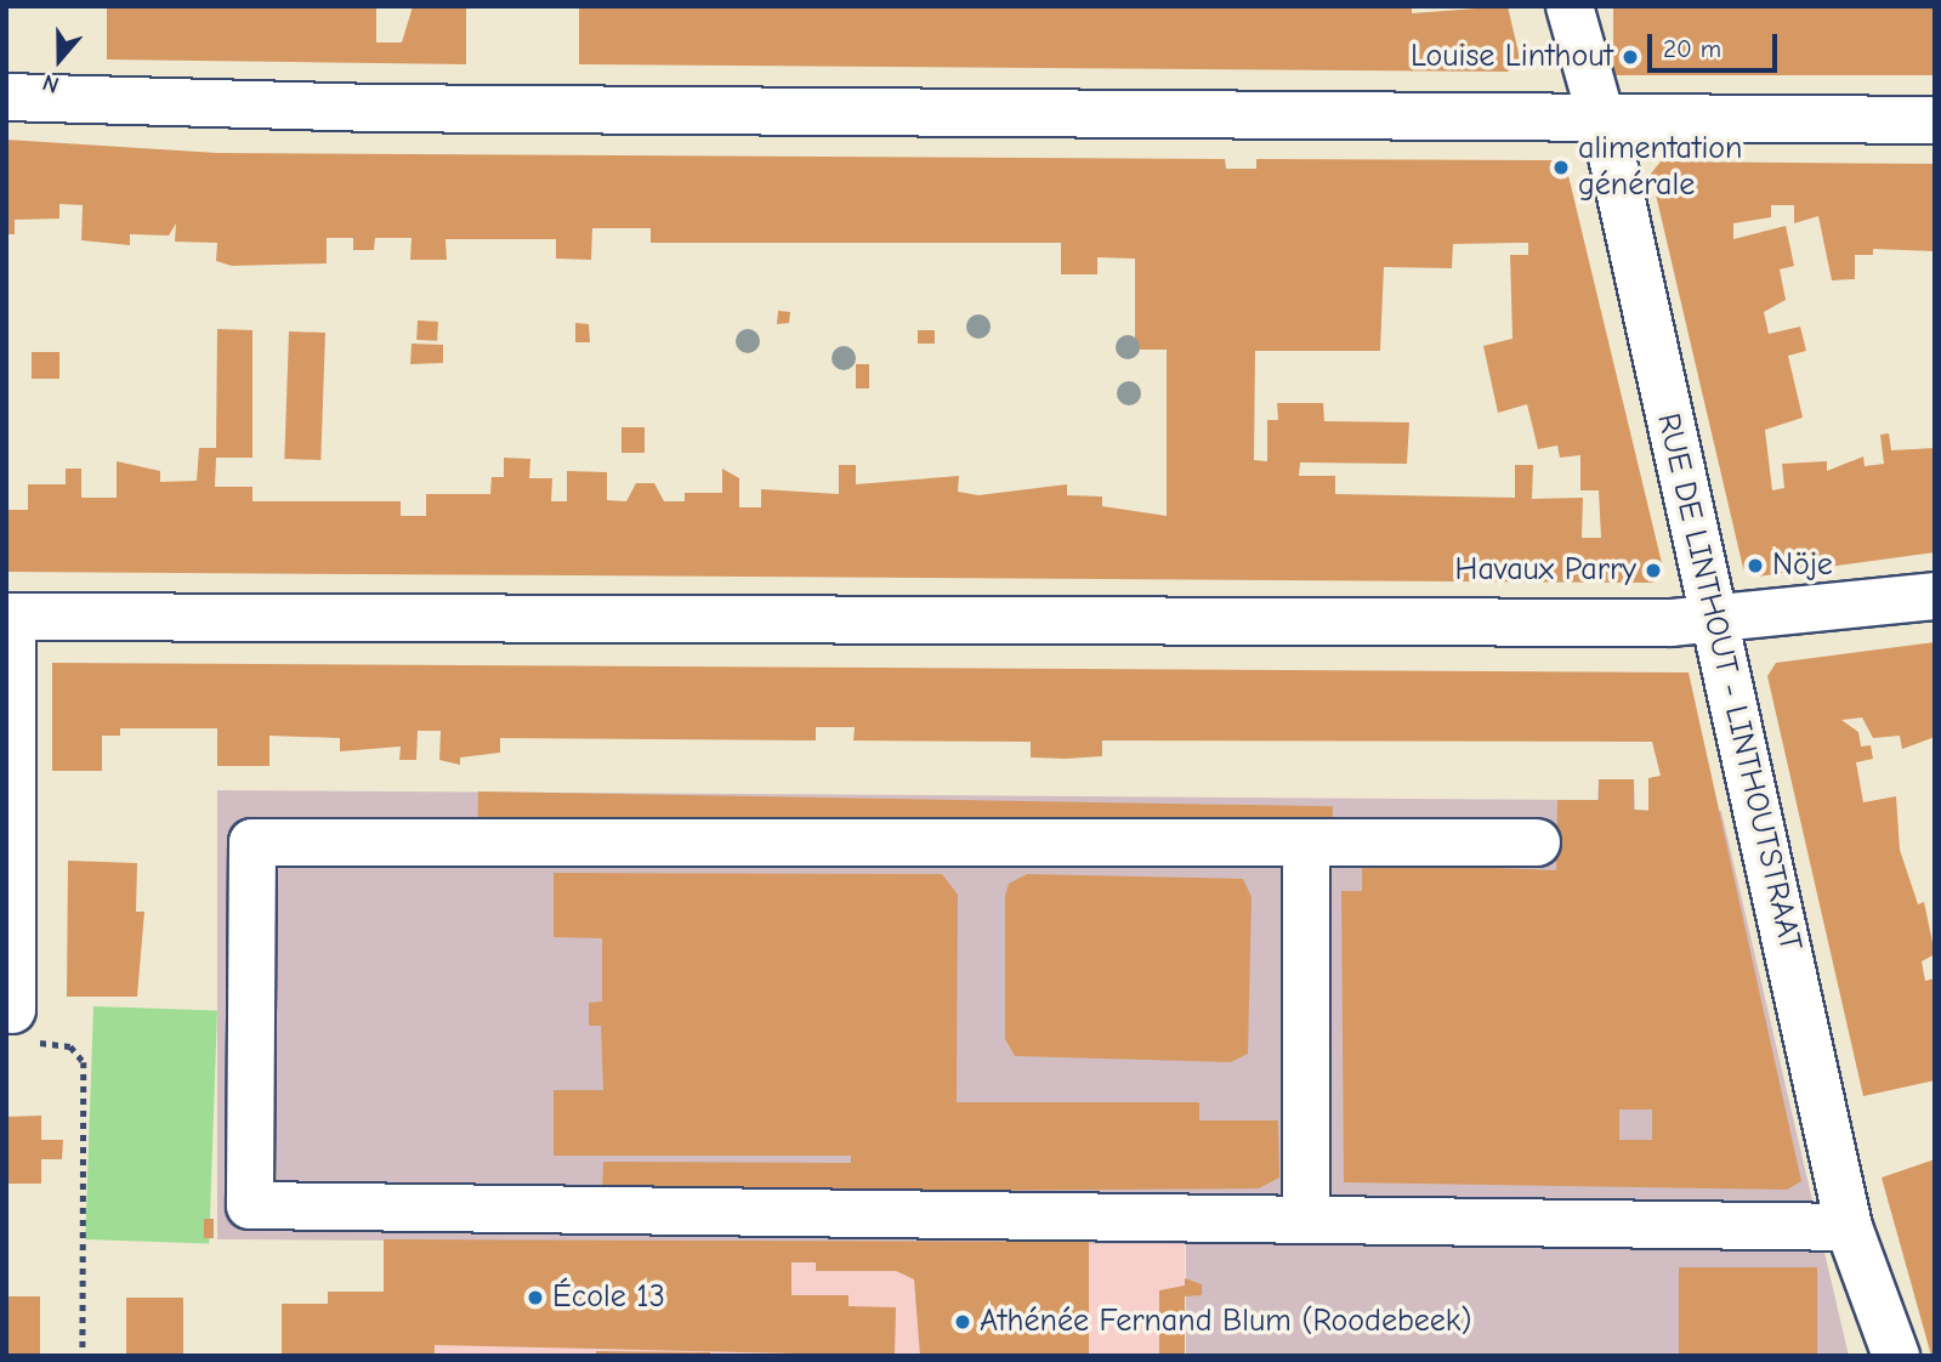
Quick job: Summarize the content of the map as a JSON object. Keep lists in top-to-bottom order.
{
  "streets": {
    "street": ["RUE DE LINTHOUT - LINTHOUTSTRAAT"]
  },
  "places": [
    "Louise Linthout",
    "alimentation générale",
    "Nöje",
    "Havaux Parry",
    "École 13",
    "Athénée Fernand Blum (Roodebeek)"
  ],
  "scale_bar": "20 m",
  "north": "bottom"
}
